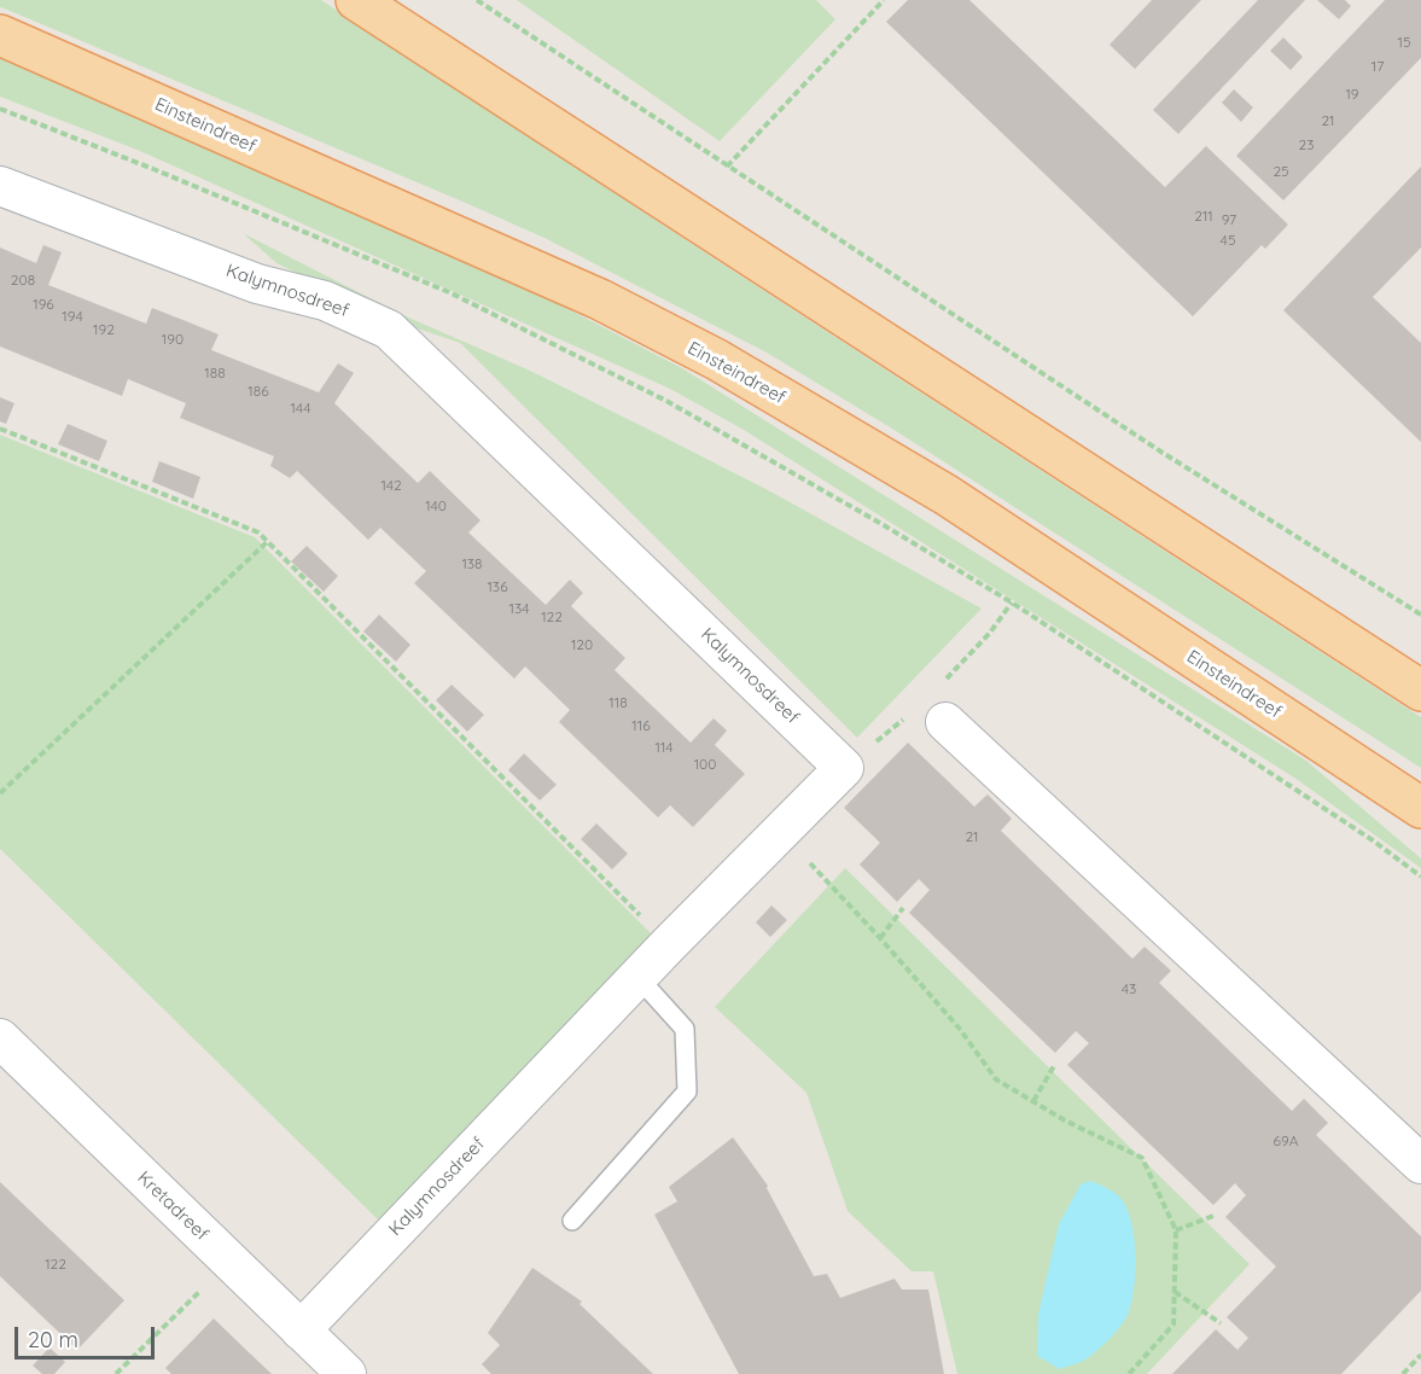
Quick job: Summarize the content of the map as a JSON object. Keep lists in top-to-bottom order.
{
  "streets": {
    "main road": ["Einsteindreef"],
    "street": ["Kalymnosdreef", "Kretadreef"]
  },
  "crossings": [
    ["Kalymnosdreef", "Kretadreef"]
  ],
  "house_numbers": [
    "15",
    "17",
    "19",
    "21",
    "23",
    "25",
    "211",
    "97",
    "45",
    "208",
    "196",
    "194",
    "192",
    "190",
    "188",
    "186",
    "144",
    "142",
    "140",
    "138",
    "136",
    "134",
    "122",
    "120",
    "118",
    "116",
    "114",
    "100",
    "21",
    "43",
    "69A",
    "122"
  ],
  "scale_bar": "20 m"
}
